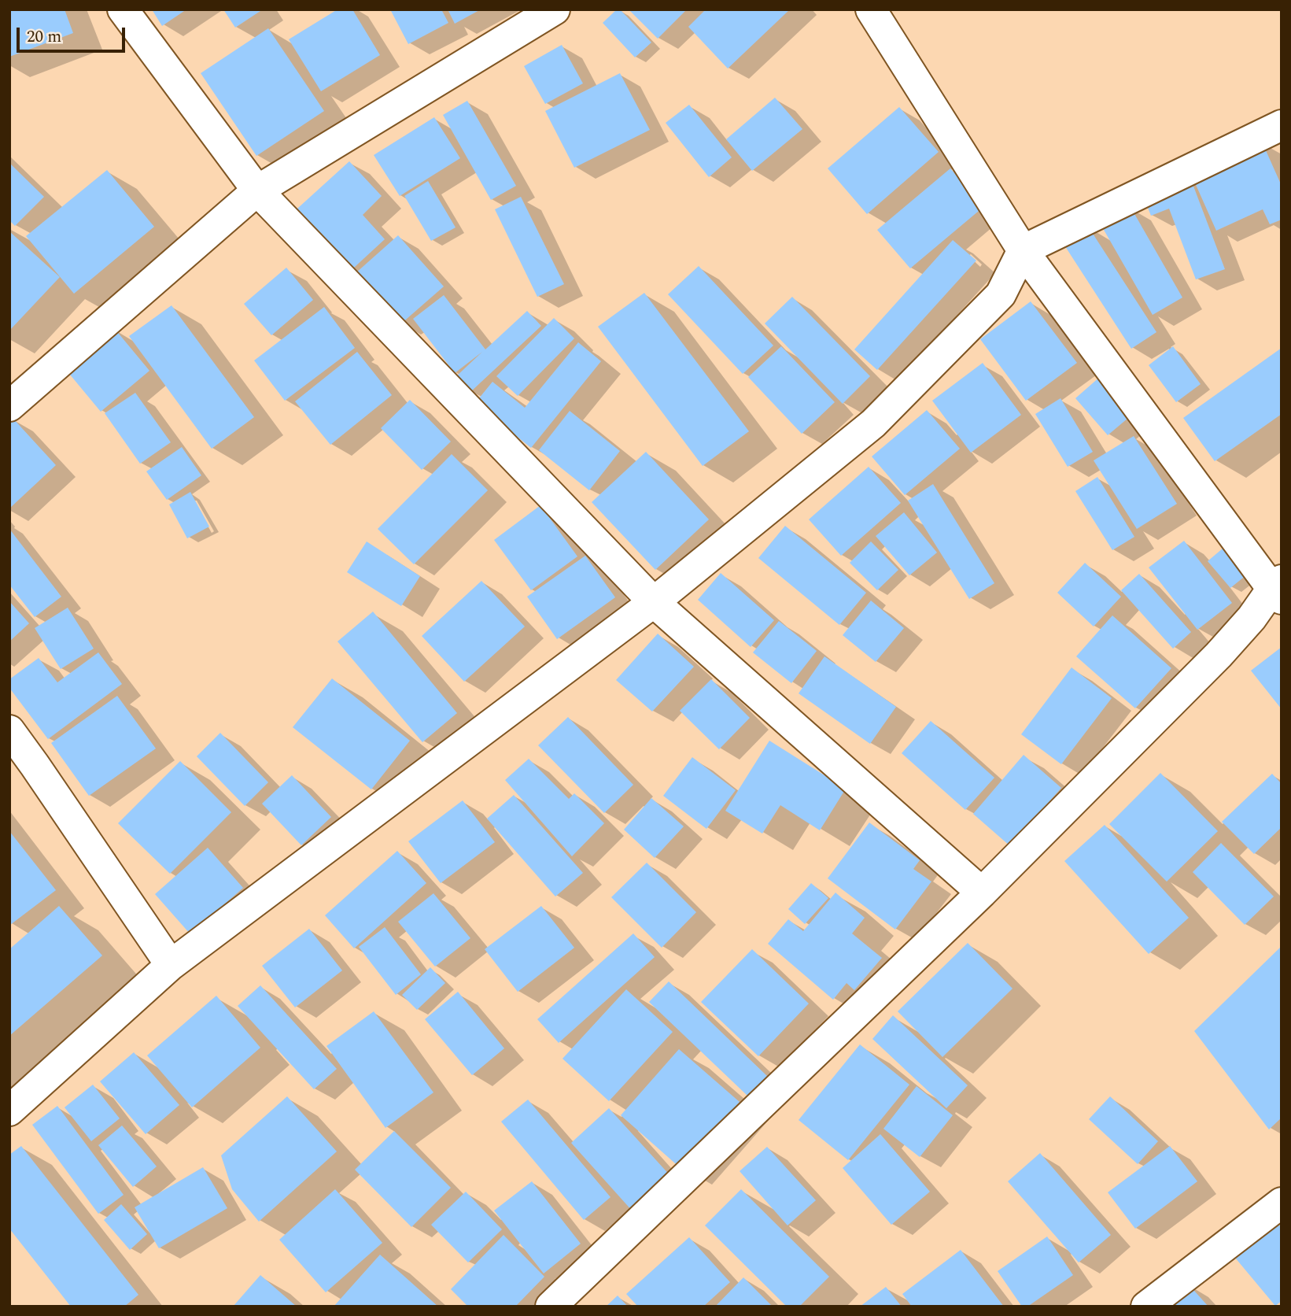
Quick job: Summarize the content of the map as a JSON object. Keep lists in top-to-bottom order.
{
  "scale_bar": "20 m"
}
